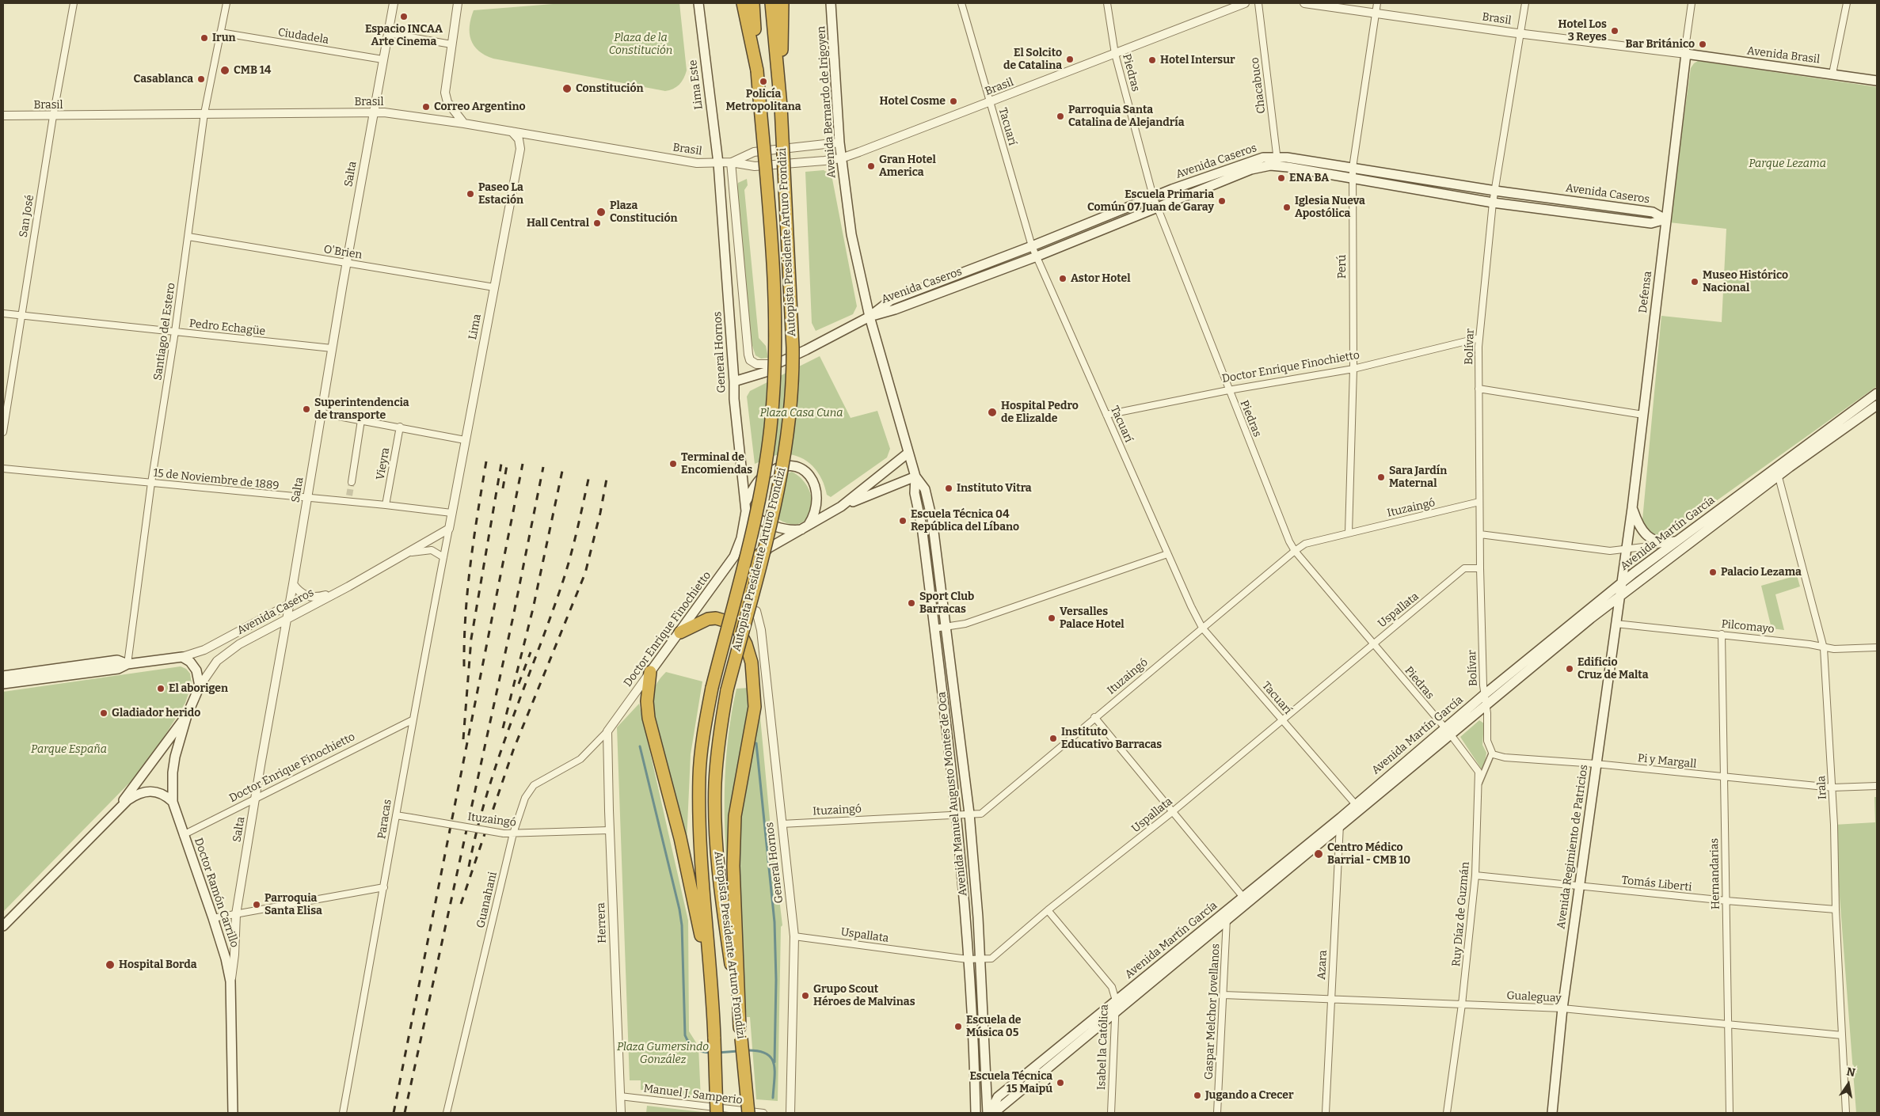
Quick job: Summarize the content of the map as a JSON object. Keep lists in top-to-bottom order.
{
  "streets": {
    "highway": ["Autopista Presidente Arturo Frondizi"],
    "main road": [
      "Avenida Brasil",
      "Lima Este",
      "Avenida Bernardo de Irigoyen",
      "Avenida Caseros",
      "Defensa",
      "General Hornos",
      "Doctor Enrique Finochietto",
      "Avenida Martín García",
      "Avenida Manuel Augusto Montes de Oca",
      "Avenida Regimiento de Patricios",
      "Doctor Ramón Carrillo"
    ],
    "street": [
      "Brasil",
      "Ciudadela",
      "Piedras",
      "Chacabuco",
      "Tacuarí",
      "Salta",
      "San José",
      "O'Brien",
      "Perú",
      "Lima",
      "Pedro Echagüe",
      "Santiago del Estero",
      "Bolívar",
      "Vieyra",
      "15 de Noviembre de 1889",
      "Ituzaingó",
      "Uspallata",
      "Pilcomayo",
      "Pi y Margall",
      "Irala",
      "Paracas",
      "Hernandarias",
      "Tomás Liberti",
      "Guanahani",
      "Ruy Díaz de Guzmán",
      "Herrera",
      "Azara",
      "Gualeguay",
      "Gaspar Melchor Jovellanos",
      "Isabel la Católica",
      "Manuel J. Samperio"
    ]
  },
  "crossings": [
    ["Brasil", "Avenida Brasil"],
    ["Brasil", "Piedras"],
    ["Brasil", "Lima Este"],
    ["Brasil", "Avenida Bernardo de Irigoyen"],
    ["Brasil", "Tacuarí"],
    ["Brasil", "Salta"],
    ["Brasil", "San José"],
    ["Brasil", "Perú"],
    ["Brasil", "Defensa"],
    ["Brasil", "Lima"],
    ["Brasil", "Santiago del Estero"],
    ["Brasil", "Bolívar"],
    ["Brasil", "General Hornos"],
    ["Ciudadela", "Salta"],
    ["Ciudadela", "Santiago del Estero"],
    ["Avenida Brasil", "Defensa"],
    ["Piedras", "Avenida Caseros"],
    ["Piedras", "Doctor Enrique Finochietto"],
    ["Piedras", "Ituzaingó"],
    ["Piedras", "Avenida Martín García"],
    ["Piedras", "Uspallata"],
    ["Piedras", "Ruy Díaz de Guzmán"],
    ["Lima Este", "General Hornos"],
    ["Chacabuco", "Avenida Caseros"],
    ["Avenida Bernardo de Irigoyen", "Avenida Caseros"],
    ["Avenida Bernardo de Irigoyen", "Avenida Manuel Augusto Montes de Oca"],
    ["Tacuarí", "Avenida Caseros"],
    ["Tacuarí", "Doctor Enrique Finochietto"],
    ["Tacuarí", "Ituzaingó"],
    ["Tacuarí", "Avenida Martín García"],
    ["Tacuarí", "Uspallata"],
    ["Avenida Caseros", "Salta"],
    ["Avenida Caseros", "Perú"],
    ["Avenida Caseros", "Defensa"],
    ["Avenida Caseros", "Lima"],
    ["Avenida Caseros", "Santiago del Estero"],
    ["Avenida Caseros", "Bolívar"],
    ["Avenida Caseros", "General Hornos"],
    ["Avenida Caseros", "Avenida Manuel Augusto Montes de Oca"],
    ["Avenida Caseros", "Paracas"],
    ["Avenida Caseros", "Doctor Ramón Carrillo"],
    ["Salta", "O'Brien"],
    ["Salta", "Pedro Echagüe"],
    ["Salta", "Doctor Enrique Finochietto"],
    ["Salta", "15 de Noviembre de 1889"],
    ["Salta", "Doctor Ramón Carrillo"],
    ["San José", "Pedro Echagüe"],
    ["O'Brien", "Lima"],
    ["O'Brien", "Santiago del Estero"],
    ["Perú", "Doctor Enrique Finochietto"],
    ["Perú", "Ituzaingó"],
    ["Defensa", "Avenida Martín García"],
    ["Defensa", "Avenida Regimiento de Patricios"],
    ["Lima", "15 de Noviembre de 1889"],
    ["Lima", "Paracas"],
    ["Pedro Echagüe", "Santiago del Estero"],
    ["Santiago del Estero", "15 de Noviembre de 1889"],
    ["Bolívar", "Doctor Enrique Finochietto"],
    ["Bolívar", "Ituzaingó"],
    ["Bolívar", "Avenida Martín García"],
    ["Bolívar", "Uspallata"],
    ["General Hornos", "Doctor Enrique Finochietto"],
    ["General Hornos", "Ituzaingó"],
    ["General Hornos", "Uspallata"],
    ["Doctor Enrique Finochietto", "Paracas"],
    ["Doctor Enrique Finochietto", "Doctor Ramón Carrillo"],
    ["Doctor Enrique Finochietto", "Guanahani"],
    ["Doctor Enrique Finochietto", "Herrera"],
    ["Vieyra", "15 de Noviembre de 1889"],
    ["Ituzaingó", "Avenida Manuel Augusto Montes de Oca"],
    ["Ituzaingó", "Paracas"],
    ["Ituzaingó", "Guanahani"],
    ["Ituzaingó", "Herrera"],
    ["Avenida Martín García", "Irala"],
    ["Avenida Martín García", "Avenida Manuel Augusto Montes de Oca"],
    ["Avenida Martín García", "Avenida Regimiento de Patricios"],
    ["Avenida Martín García", "Ruy Díaz de Guzmán"],
    ["Avenida Martín García", "Azara"],
    ["Avenida Martín García", "Gaspar Melchor Jovellanos"],
    ["Avenida Martín García", "Isabel la Católica"],
    ["Uspallata", "Avenida Manuel Augusto Montes de Oca"],
    ["Uspallata", "Isabel la Católica"],
    ["Pilcomayo", "Irala"],
    ["Pilcomayo", "Avenida Regimiento de Patricios"],
    ["Pilcomayo", "Hernandarias"],
    ["Pi y Margall", "Irala"],
    ["Pi y Margall", "Avenida Regimiento de Patricios"],
    ["Pi y Margall", "Hernandarias"],
    ["Irala", "Tomás Liberti"],
    ["Irala", "Gualeguay"],
    ["Avenida Regimiento de Patricios", "Tomás Liberti"],
    ["Avenida Regimiento de Patricios", "Gualeguay"],
    ["Hernandarias", "Tomás Liberti"],
    ["Hernandarias", "Gualeguay"],
    ["Tomás Liberti", "Ruy Díaz de Guzmán"],
    ["Guanahani", "Herrera"],
    ["Ruy Díaz de Guzmán", "Gualeguay"],
    ["Herrera", "Manuel J. Samperio"],
    ["Azara", "Gualeguay"],
    ["Gualeguay", "Gaspar Melchor Jovellanos"]
  ],
  "parks": [
    "Plaza de la Constitución",
    "Parque Lezama",
    "Plaza Casa Cuna",
    "Parque España",
    "Plaza Gumersindo González"
  ],
  "places": [
    "Espacio INCAA Arte Cinema",
    "Hotel Los 3 Reyes",
    "Irun",
    "Bar Británico",
    "El Solcito de Catalina",
    "Hotel Intersur",
    "CMB 14",
    "Casablanca",
    "Policía Metropolitana",
    "Constitución",
    "Hotel Cosme",
    "Correo Argentino",
    "Parroquia Santa Catalina de Alejandría",
    "Gran Hotel America",
    "ENA BA",
    "Paseo La Estación",
    "Escuela Primaria Común 07 Juan de Garay",
    "Iglesia Nueva Apostólica",
    "Plaza Constitución",
    "Hall Central",
    "Astor Hotel",
    "Museo Histórico Nacional",
    "Superintendencia de transporte",
    "Hospital Pedro de Elizalde",
    "Terminal de Encomiendas",
    "Sara Jardín Maternal",
    "Instituto Vitra",
    "Escuela Técnica 04 República del Líbano",
    "Palacio Lezama",
    "Sport Club Barracas",
    "Versalles Palace Hotel",
    "Edificio Cruz de Malta",
    "El aborigen",
    "Gladiador herido",
    "Instituto Educativo Barracas",
    "Centro Médico Barrial - CMB 10",
    "Parroquia Santa Elisa",
    "Hospital Borda",
    "Grupo Scout Héroes de Malvinas",
    "Escuela de Música 05",
    "Escuela Técnica 15 Maipú",
    "Jugando a Crecer"
  ],
  "north": "top"
}
